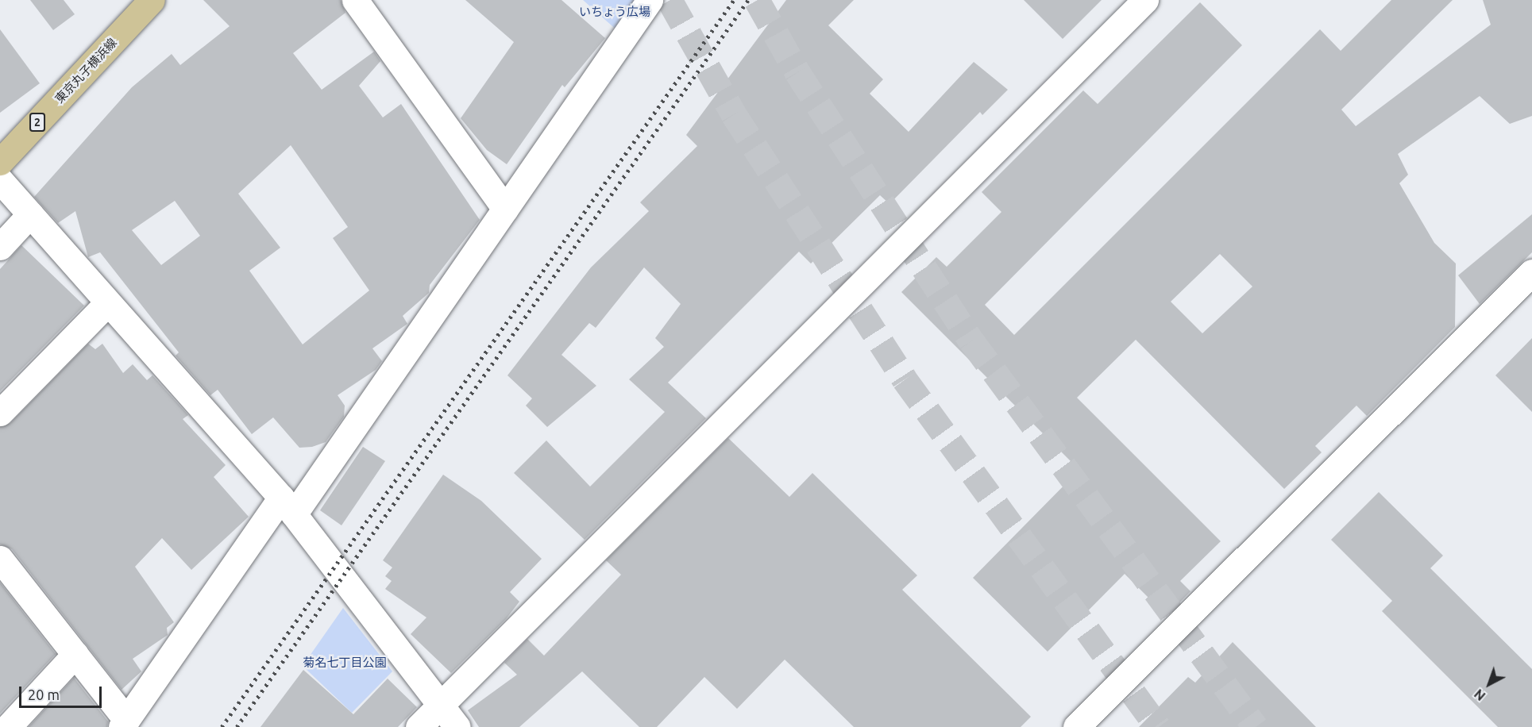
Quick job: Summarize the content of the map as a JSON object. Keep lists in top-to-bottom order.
{
  "streets": {
    "main road": ["東京丸子横浜線", "2"]
  },
  "parks": ["いちょう広場", "菊名七丁目公園"],
  "scale_bar": "20 m",
  "north": "bottom left"
}
